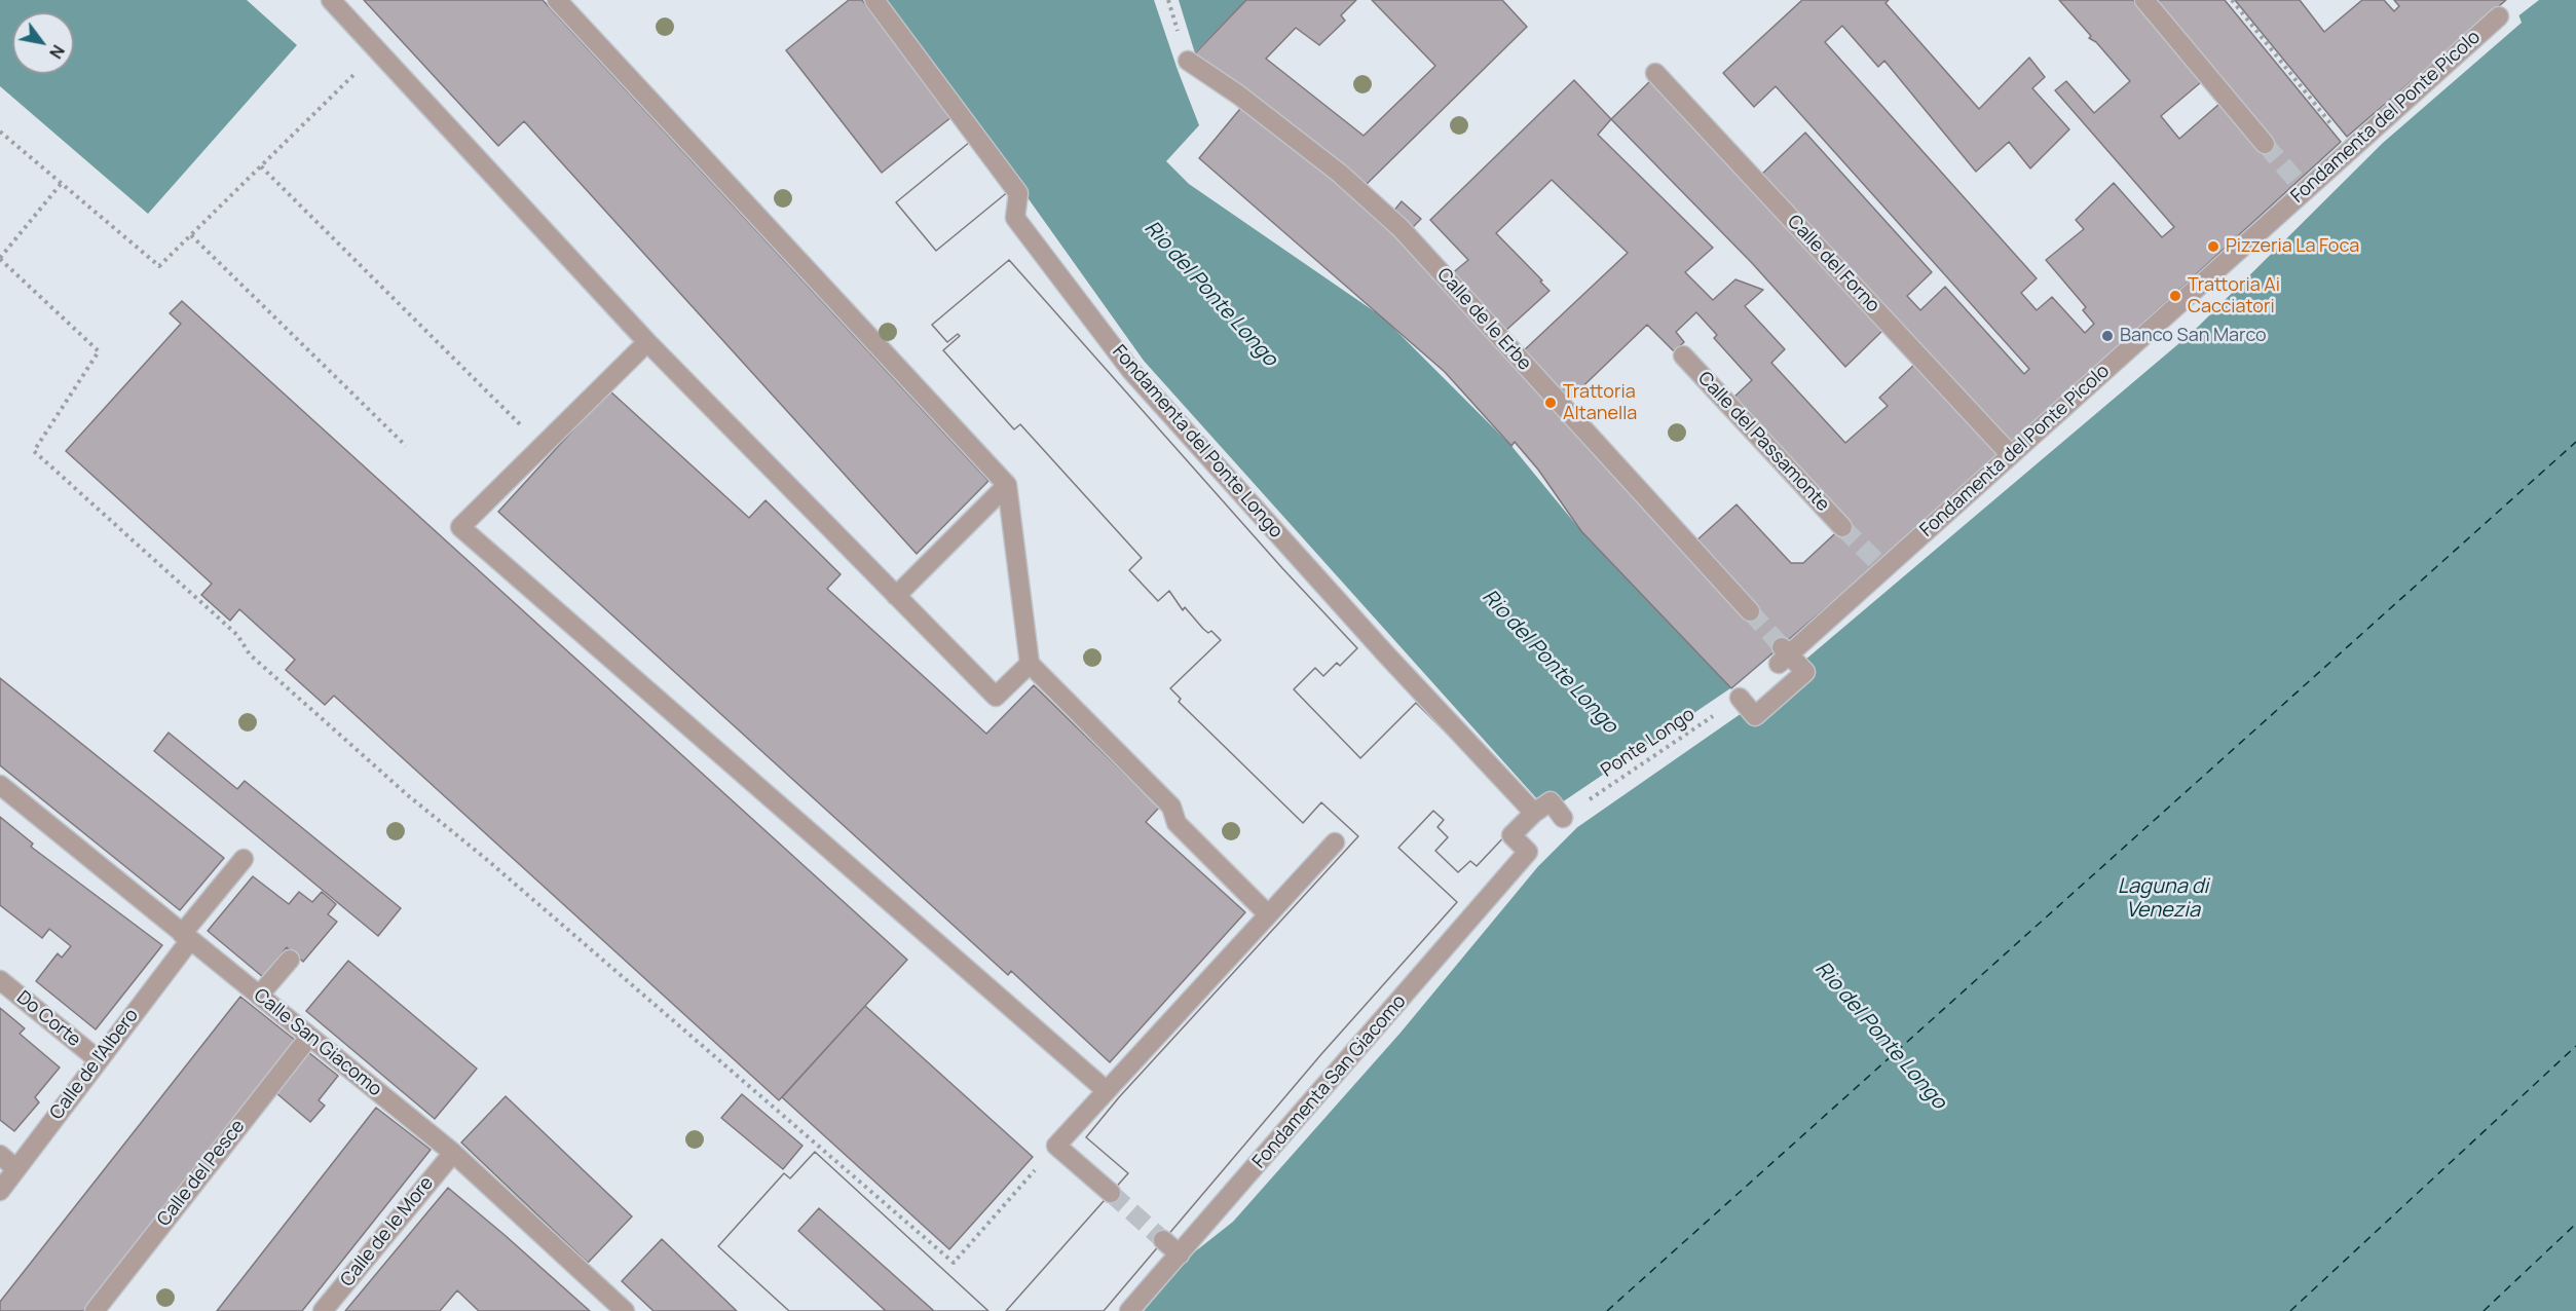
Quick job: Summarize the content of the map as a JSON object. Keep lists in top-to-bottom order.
{
  "streets": {
    "street": [
      "Fondamenta del Ponte Picolo",
      "Calle del Forno",
      "Calle de le Erbe",
      "Fondamenta del Ponte Longo",
      "Calle del Passamonte",
      "Do Corte",
      "Calle San Giacomo",
      "Calle de l'Albero",
      "Fondamenta San Giacomo",
      "Calle del Pesce",
      "Calle de le More"
    ],
    "path": ["Ponte Longo"]
  },
  "crossings": [
    ["Fondamenta del Ponte Picolo", "Calle del Forno"],
    ["Fondamenta del Ponte Picolo", "Ponte Longo"],
    ["Fondamenta del Ponte Longo", "Fondamenta San Giacomo"],
    ["Do Corte", "Calle de l'Albero"],
    ["Calle San Giacomo", "Calle de l'Albero"],
    ["Calle San Giacomo", "Calle del Pesce"],
    ["Calle San Giacomo", "Calle de le More"]
  ],
  "water": ["Rio del Ponte Longo", "Laguna di Venezia"],
  "places": [
    "Pizzeria La Foca",
    "Trattoria Ai Cacciatori",
    "Banco San Marco",
    "Trattoria Altanella"
  ],
  "north": "bottom right"
}
